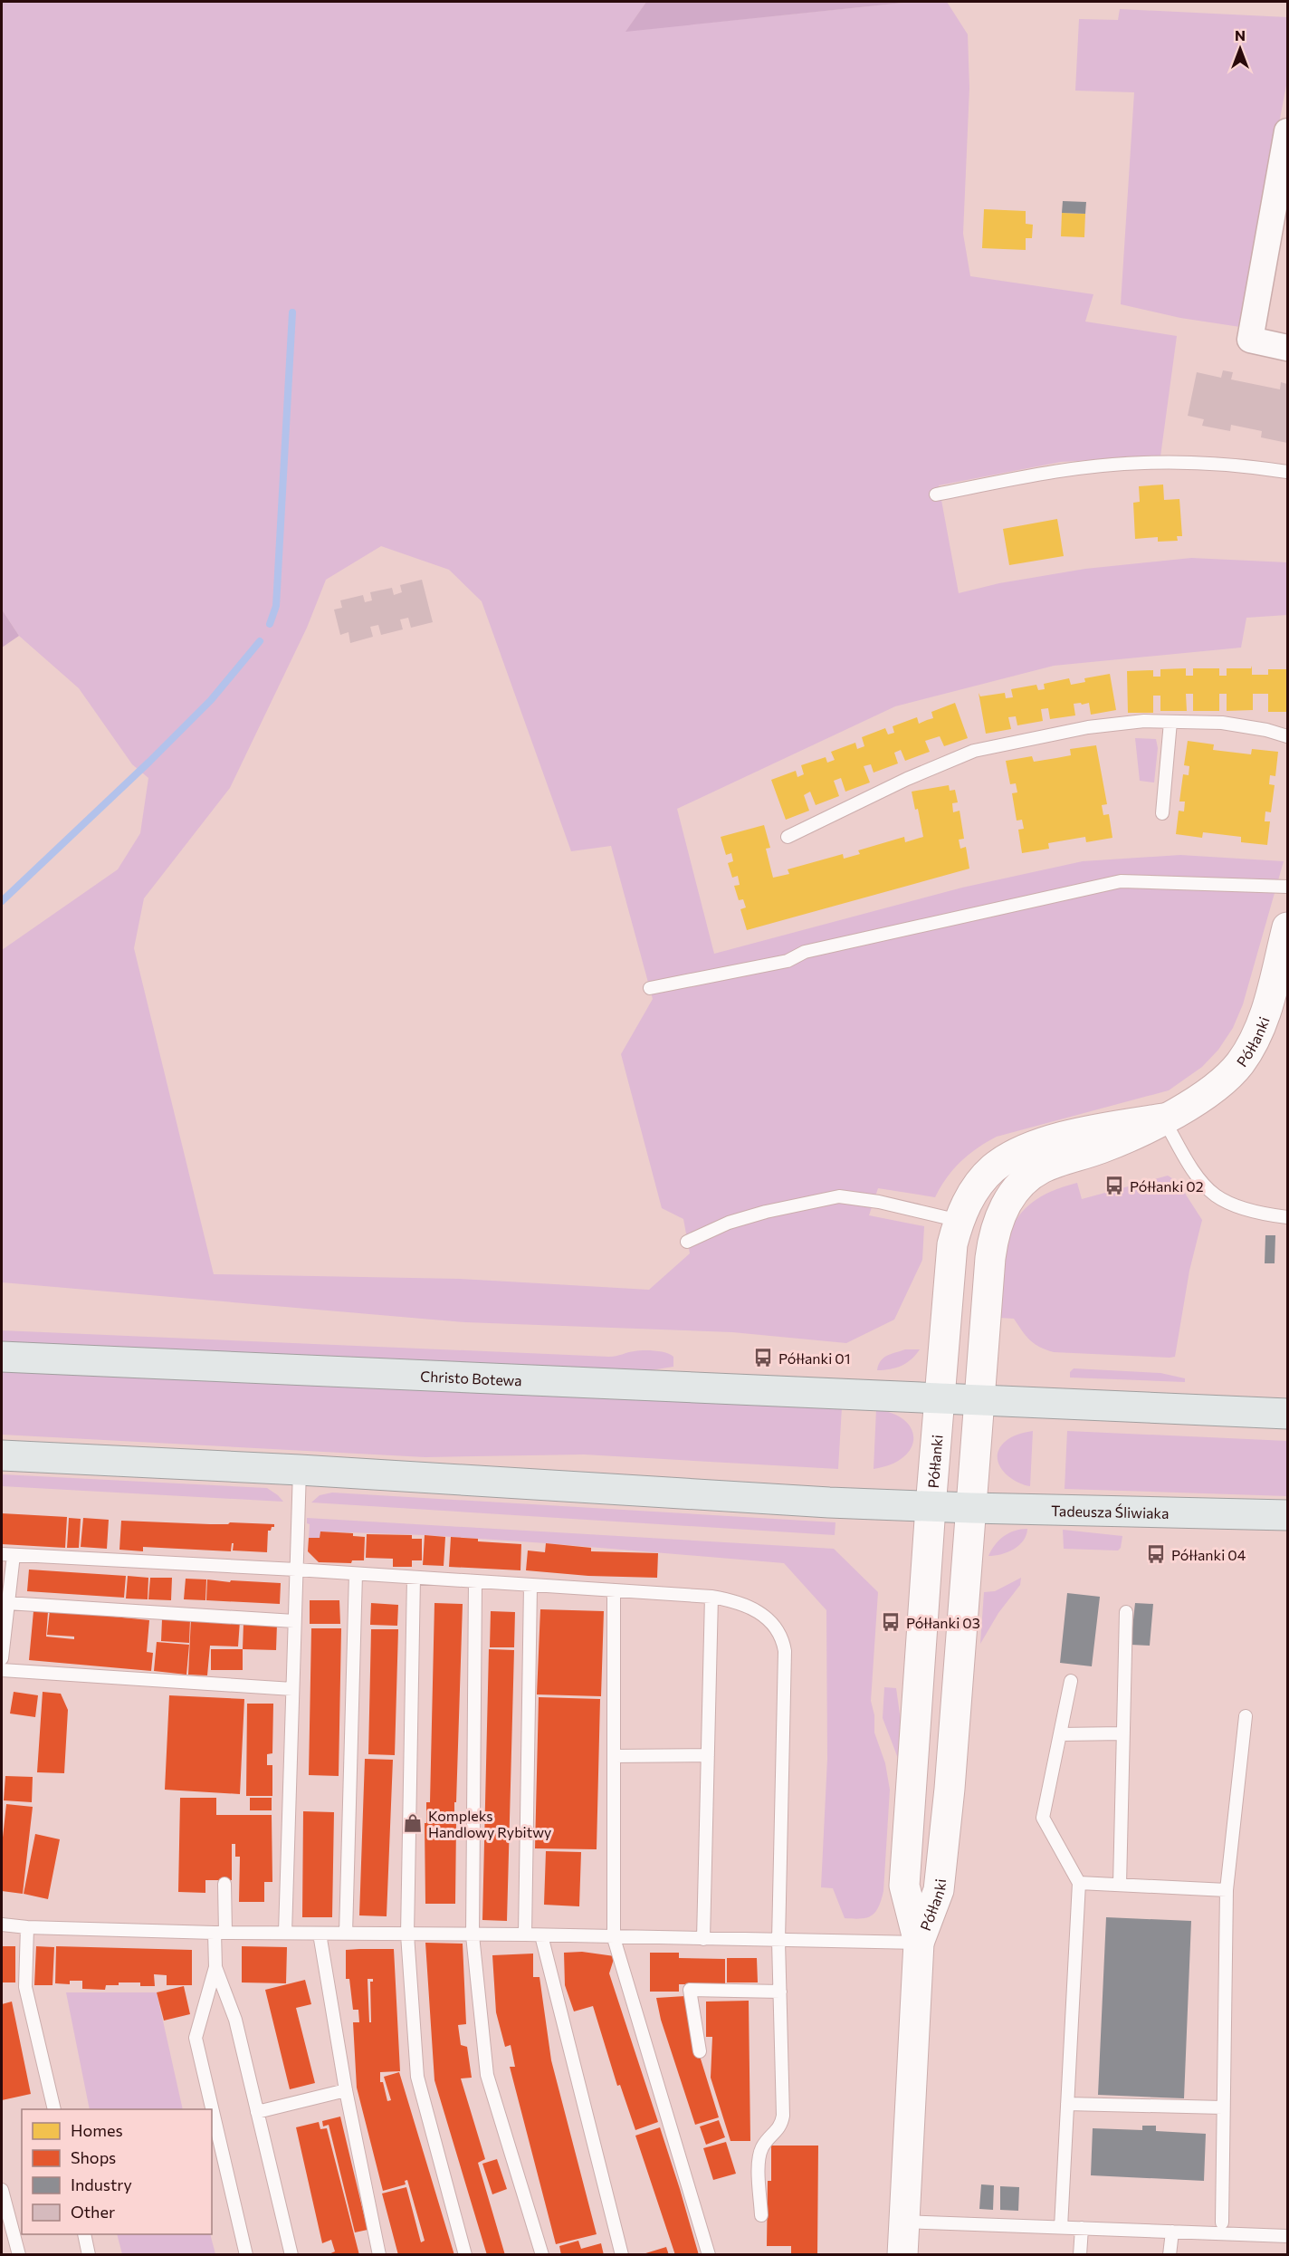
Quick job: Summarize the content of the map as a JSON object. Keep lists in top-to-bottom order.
{
  "streets": {
    "main road": ["Christo Botewa", "Tadeusza Śliwiaka"],
    "street": ["Półłanki"]
  },
  "crossings": [
    ["Półłanki", "Christo Botewa"],
    ["Półłanki", "Tadeusza Śliwiaka"]
  ],
  "places": {
    "bus stop": [
      "Półłanki 02",
      "Półłanki 01",
      "Półłanki 04",
      "Półłanki 03"
    ],
    "shop": ["Kompleks Handlowy Rybitwy"]
  },
  "legend": [
    "Homes",
    "Shops",
    "Industry",
    "Other"
  ],
  "north": "top"
}
